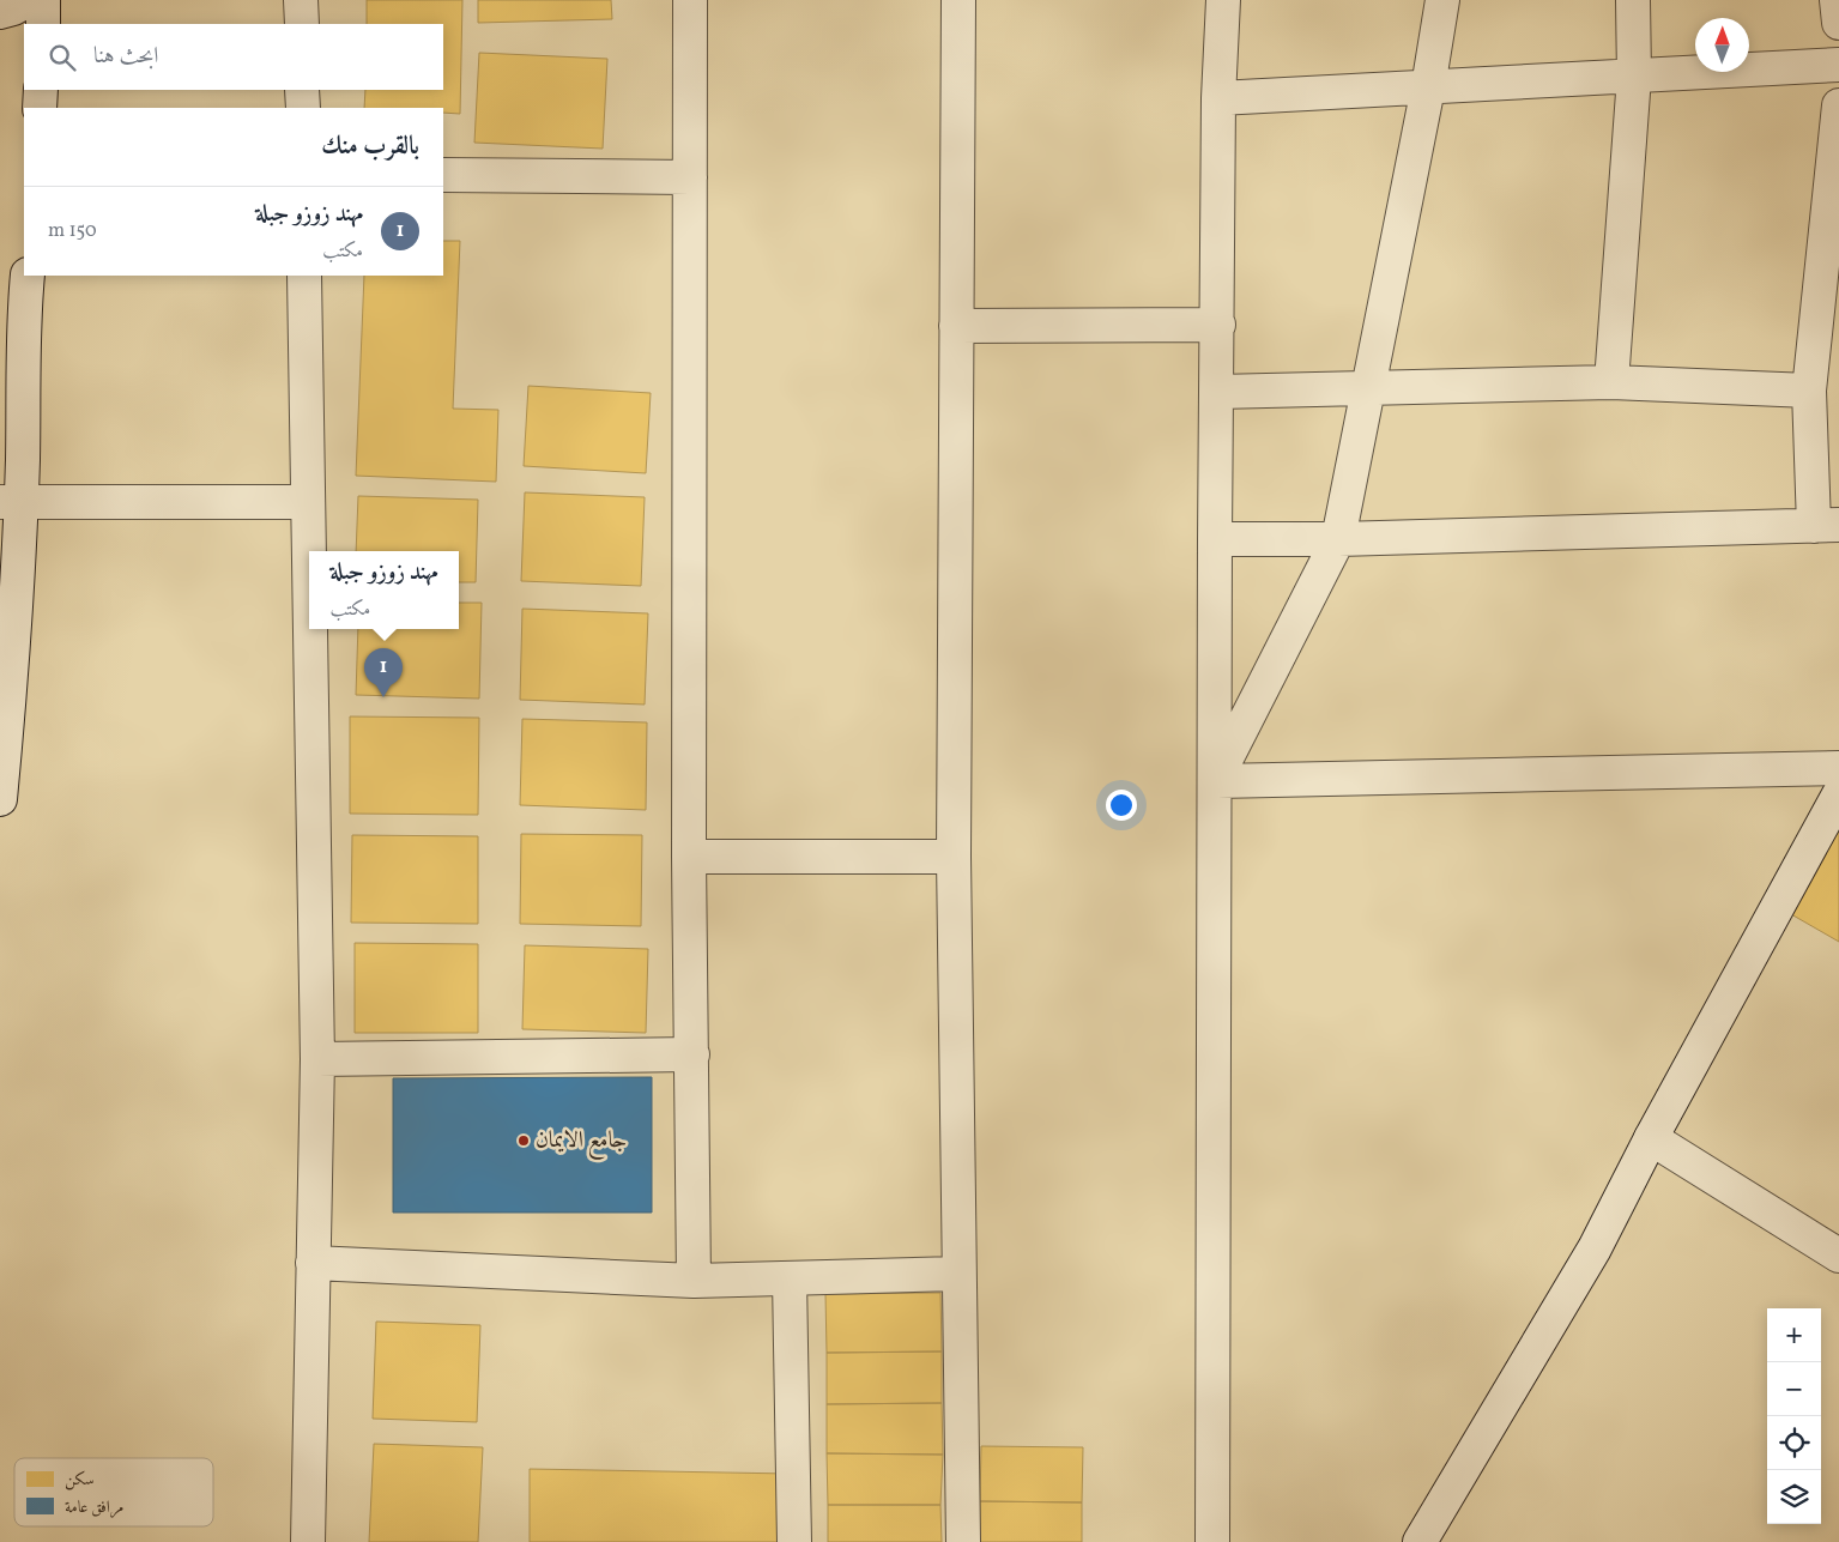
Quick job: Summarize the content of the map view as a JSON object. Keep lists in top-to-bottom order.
{
  "places": ["جامع الايمان"],
  "legend": ["سكن", "مرافق عامة"],
  "north": "top",
  "page": {
    "search": "ابحث هنا",
    "heading": "بالقرب منك",
    "list": [
      {
        "mark": "1",
        "name": "مهند زوزو جبلة",
        "note": "مكتب",
        "value": "150 m"
      }
    ],
    "popup": ["مهند زوزو جبلة", "مكتب"],
    "pins": "1",
    "map_buttons": ["+", "−"]
  }
}
